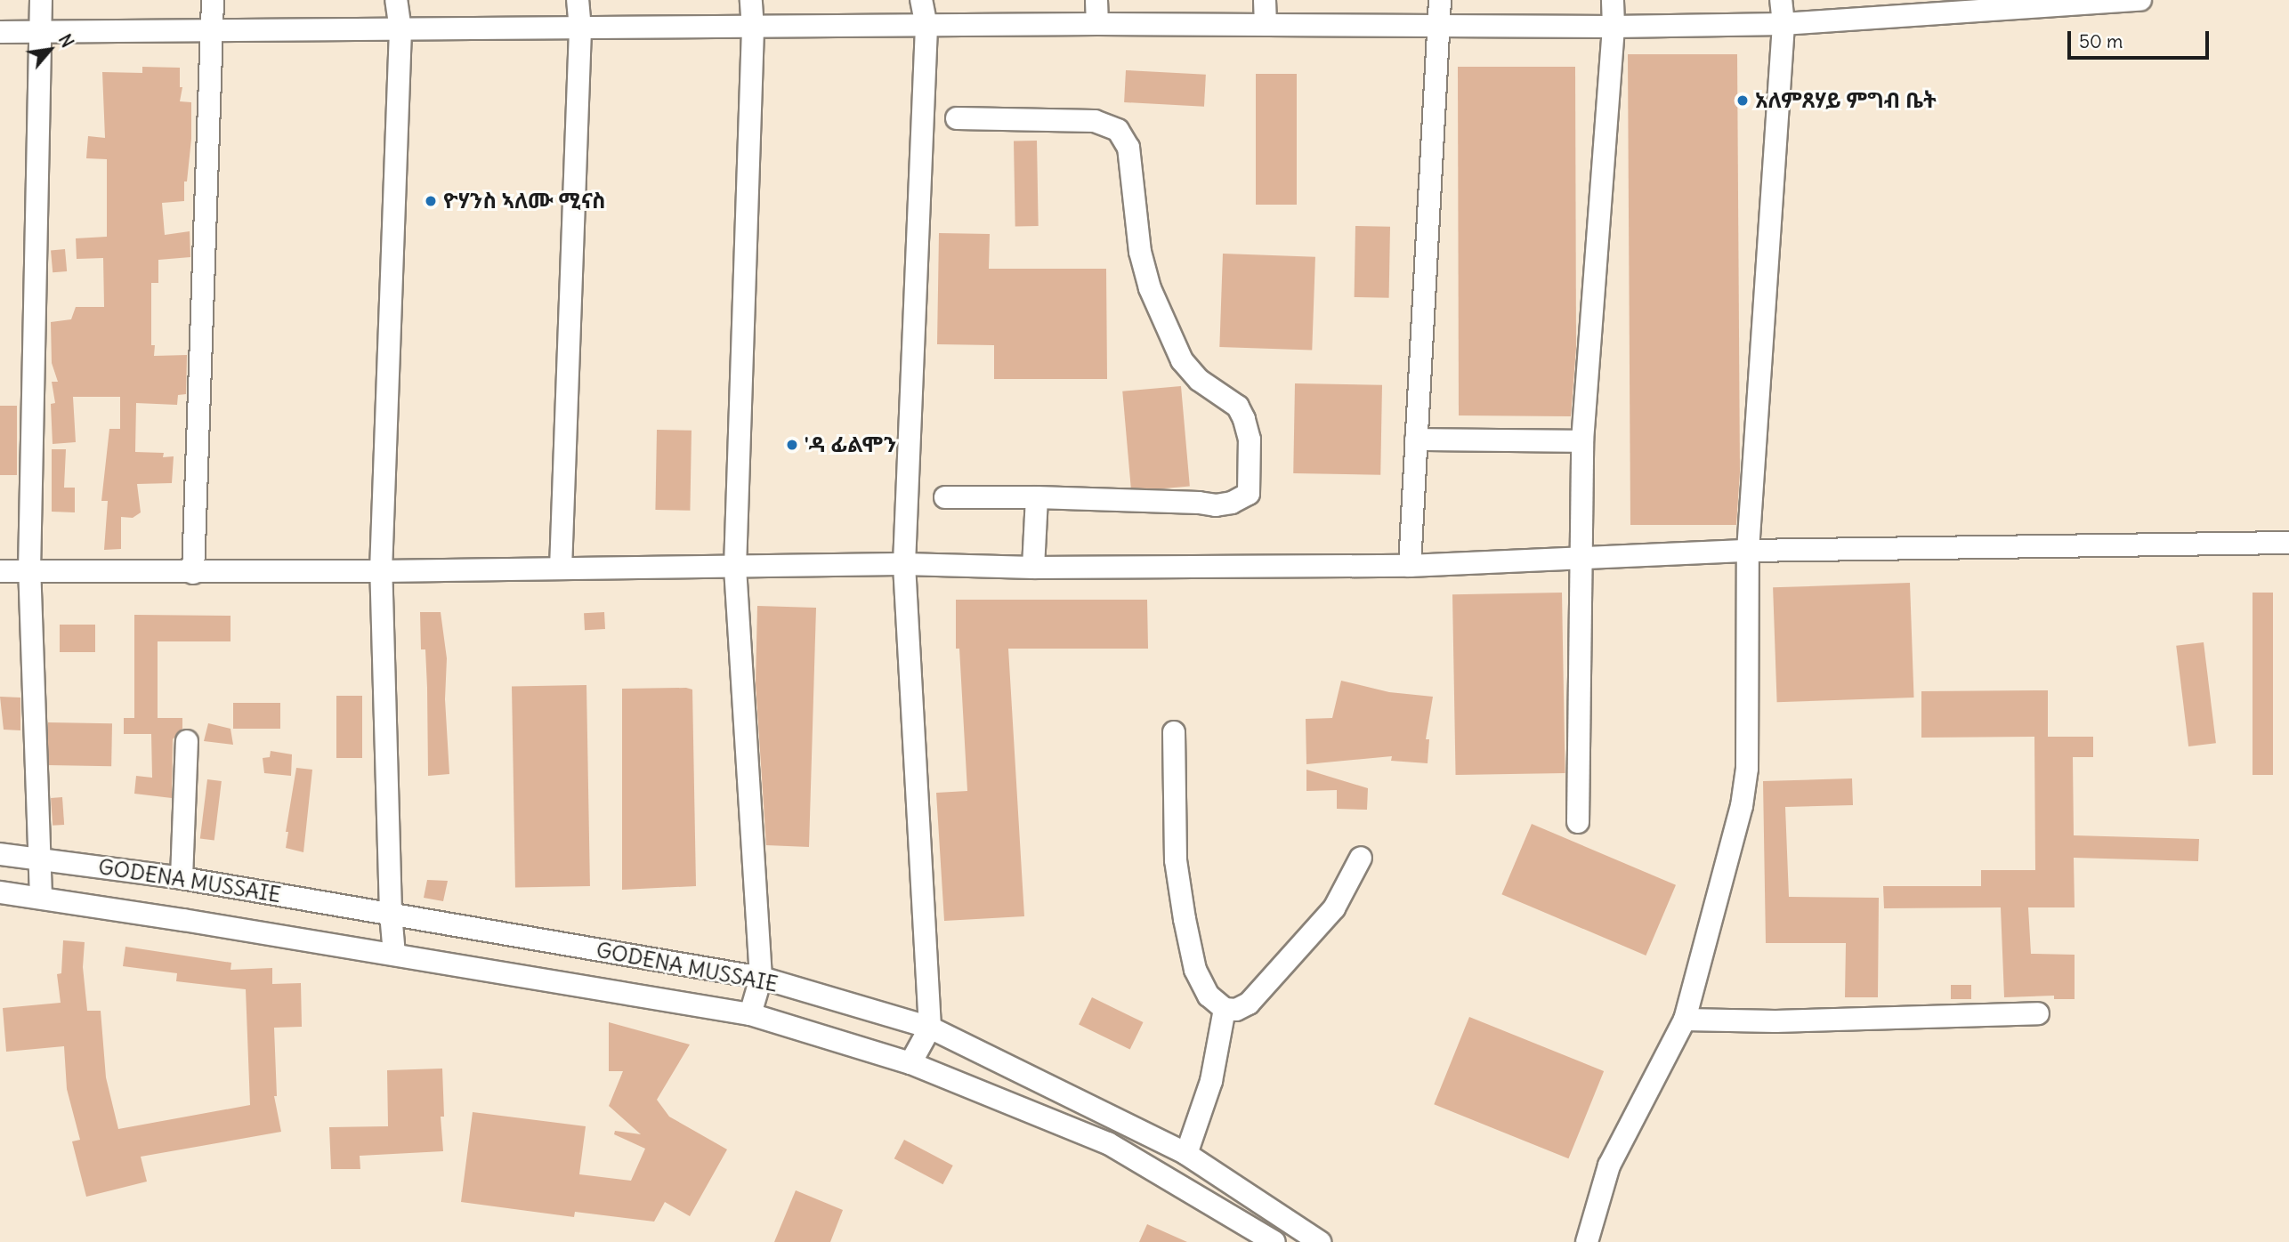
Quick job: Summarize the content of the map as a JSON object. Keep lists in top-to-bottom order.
{
  "streets": {
    "street": ["GODENA MUSSAIE"]
  },
  "places": ["አለምጸሃይ ምግብ ቤት", "ዮሃንስ ኣለሙ ሚናስ", "'ዳ ፊልሞን"],
  "scale_bar": "50 m",
  "north": "top right"
}
